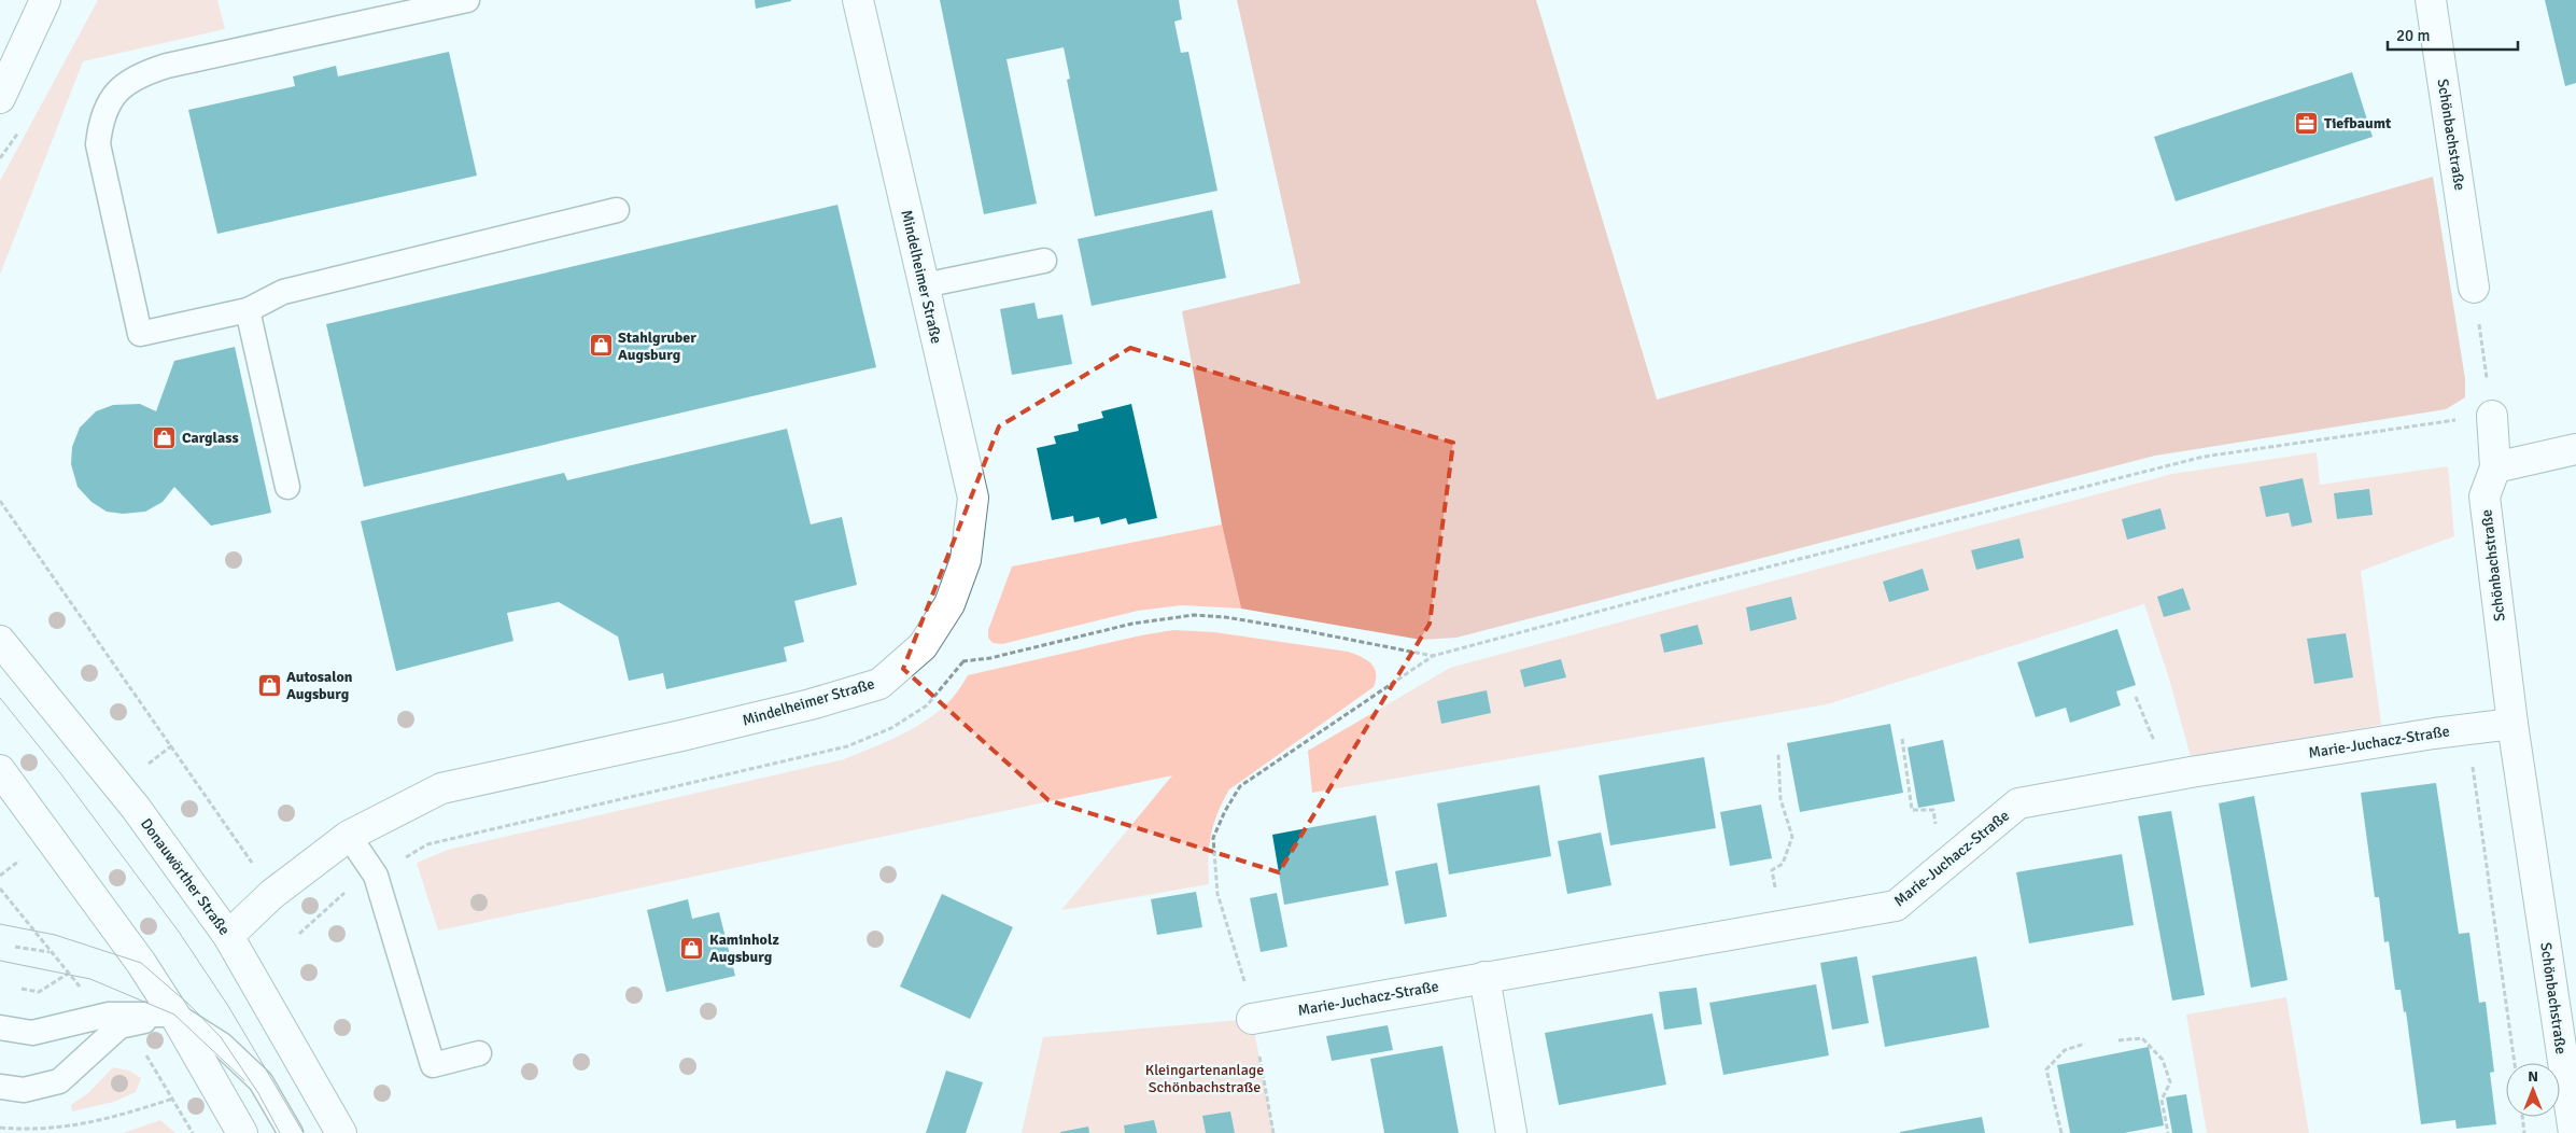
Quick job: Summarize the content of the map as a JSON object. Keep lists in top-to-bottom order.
{
  "streets": {
    "street": [
      "Schönbachstraße",
      "Mindelheimer Straße",
      "Marie-Juchacz-Straße",
      "Donauwörther Straße"
    ]
  },
  "crossings": [
    ["Schönbachstraße", "Marie-Juchacz-Straße"],
    ["Mindelheimer Straße", "Donauwörther Straße"]
  ],
  "parks": ["Kleingartenanlage Schönbachstraße"],
  "places": {
    "office": ["Tiefbaumt"],
    "shop": [
      "Stahlgruber Augsburg",
      "Carglass",
      "Autosalon Augsburg",
      "Kaminholz Augsburg"
    ]
  },
  "scale_bar": "20 m",
  "north": "top"
}
